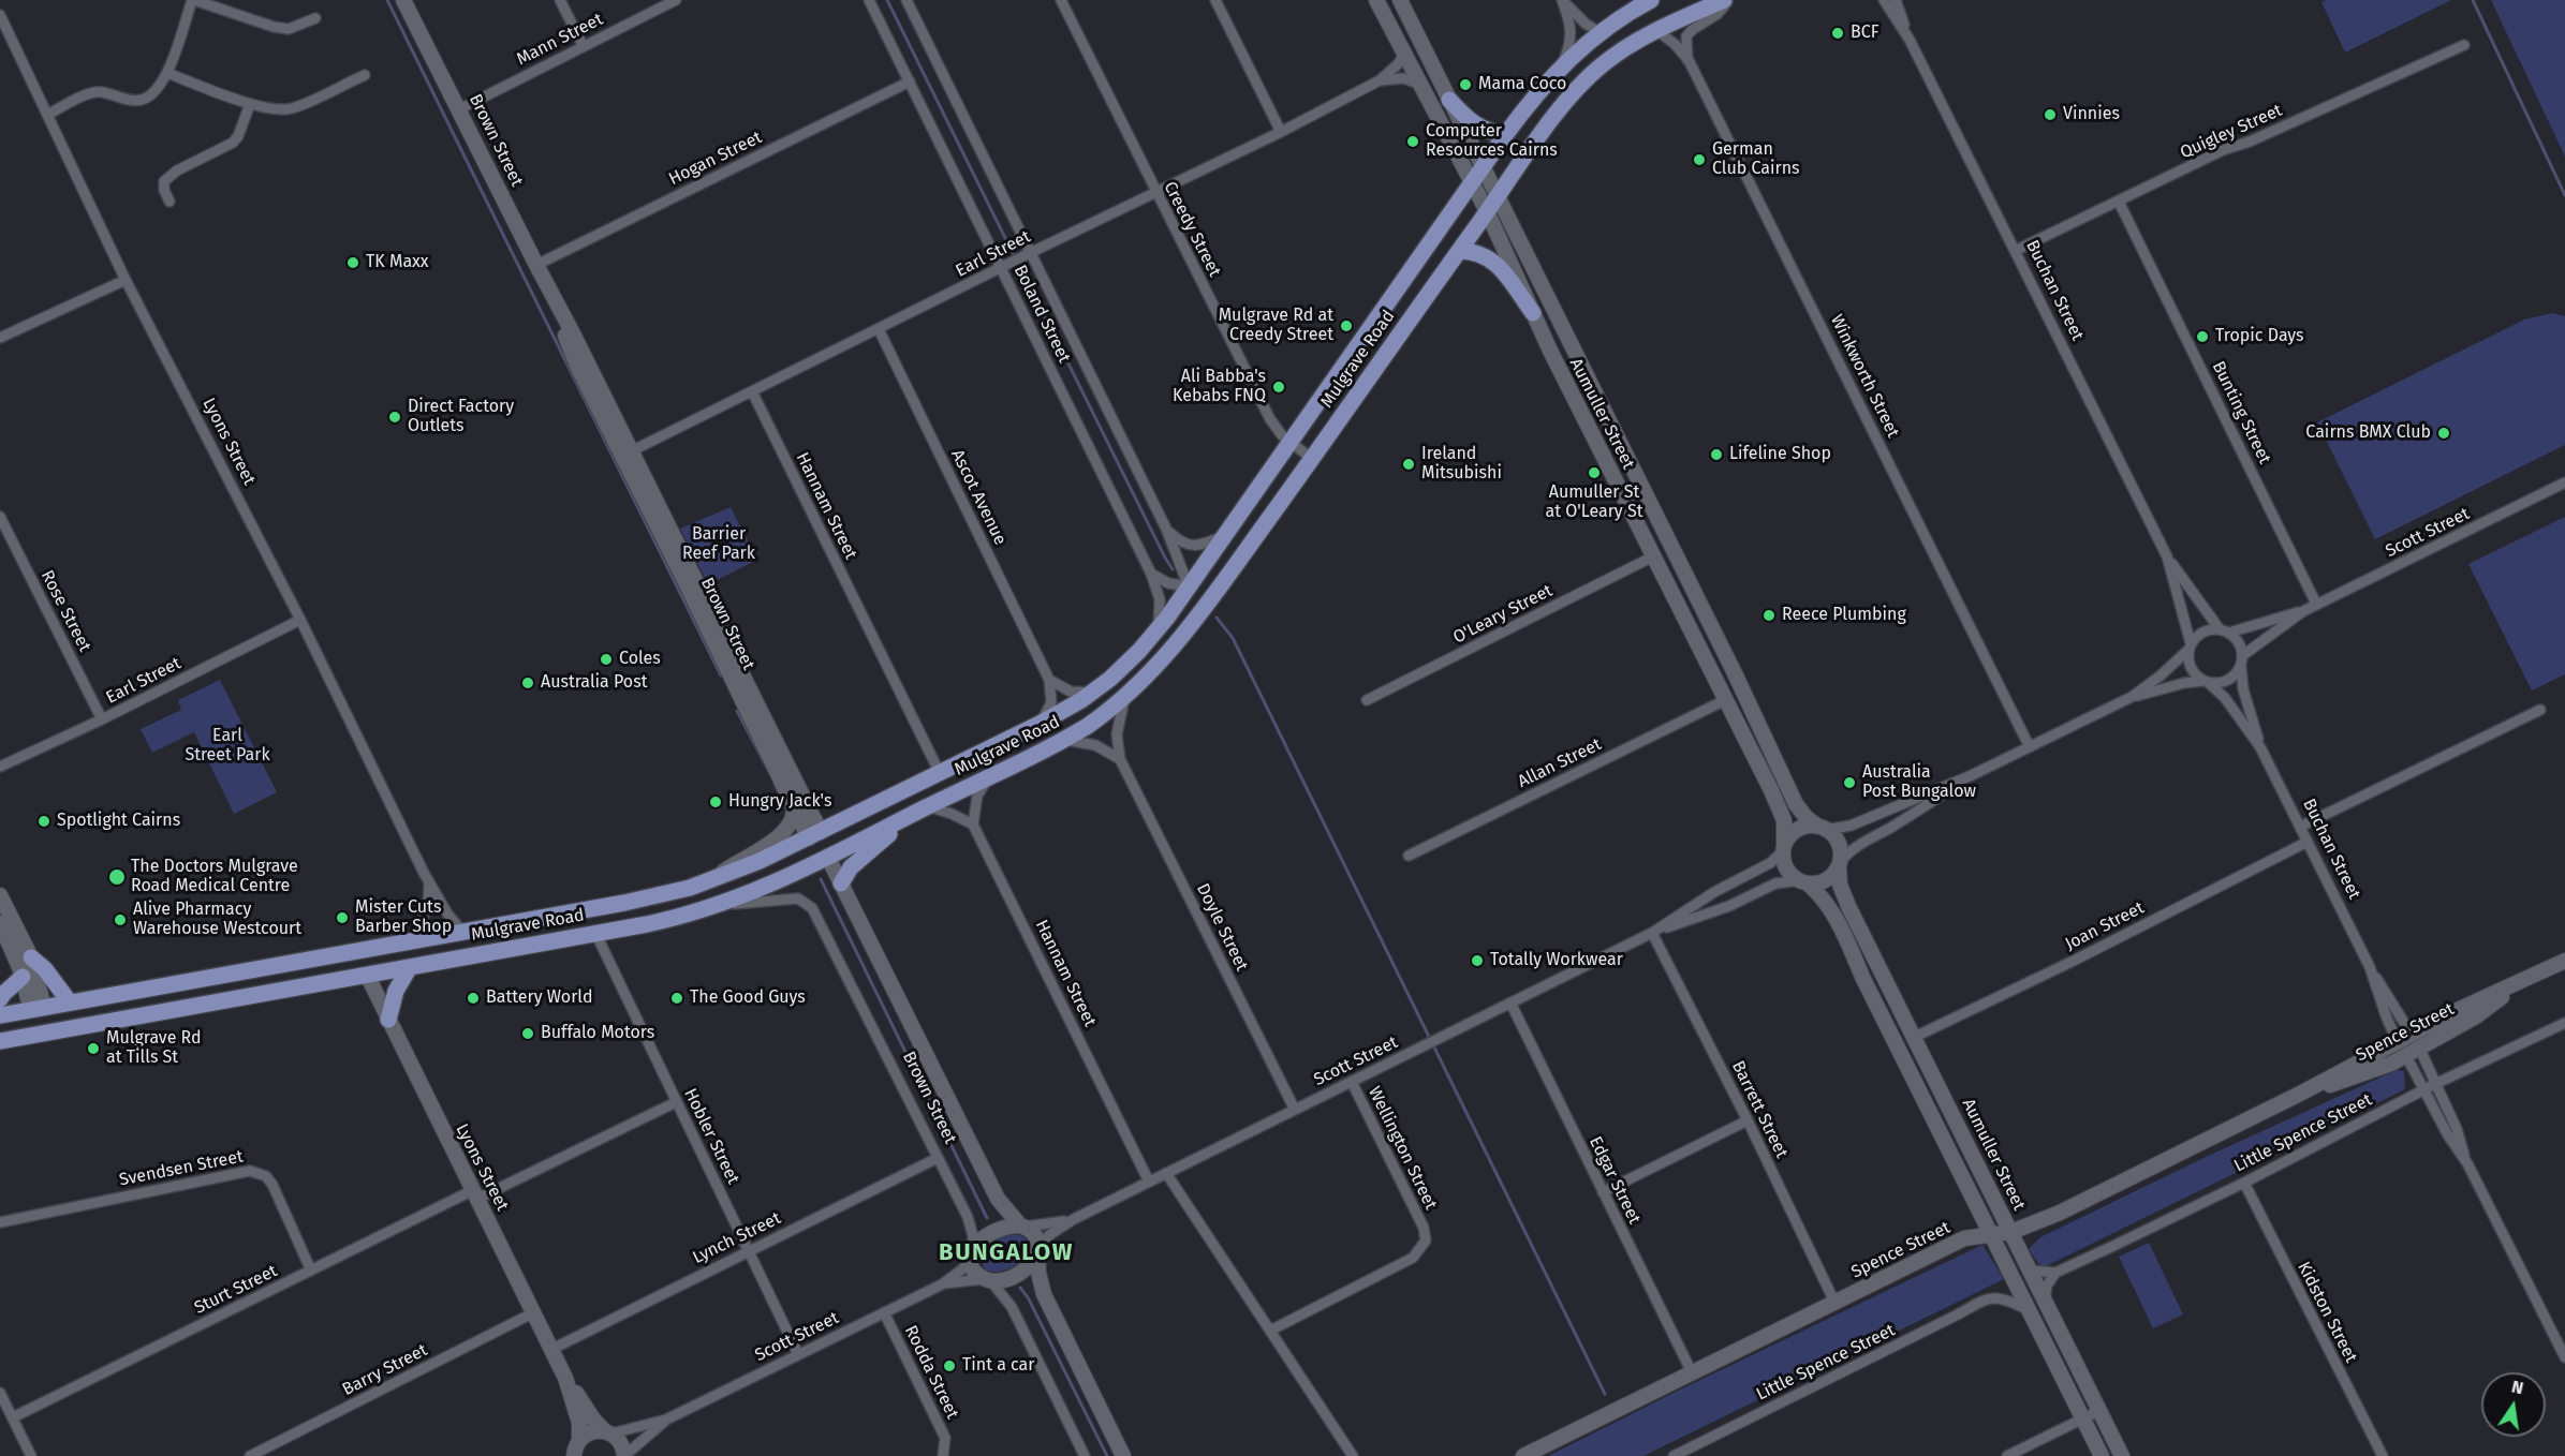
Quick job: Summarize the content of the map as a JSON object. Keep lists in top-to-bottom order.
{
  "streets": {
    "main road": ["Brown Street", "Mulgrave Road"],
    "street": [
      "Mann Street",
      "Quigley Street",
      "Hogan Street",
      "Creedy Street",
      "Earl Street",
      "Buchan Street",
      "Boland Street",
      "Winkworth Street",
      "Bunting Street",
      "Aumuller Street",
      "Lyons Street",
      "Ascot Avenue",
      "Hannam Street",
      "Scott Street",
      "Rose Street",
      "O'Leary Street",
      "Allan Street",
      "Joan Street",
      "Doyle Street",
      "Spence Street",
      "Barrett Street",
      "Little Spence Street",
      "Hobler Street",
      "Wellington Street",
      "Svendsen Street",
      "Edgar Street",
      "Lynch Street",
      "Sturt Street",
      "Kidston Street",
      "Barry Street",
      "Rodda Street"
    ]
  },
  "crossings": [
    ["Mann Street", "Brown Street"],
    ["Quigley Street", "Buchan Street"],
    ["Quigley Street", "Bunting Street"],
    ["Brown Street", "Hogan Street"],
    ["Brown Street", "Earl Street"],
    ["Brown Street", "Mulgrave Road"],
    ["Brown Street", "Scott Street"],
    ["Brown Street", "Lynch Street"],
    ["Hogan Street", "Boland Street"],
    ["Creedy Street", "Earl Street"],
    ["Creedy Street", "Mulgrave Road"],
    ["Earl Street", "Boland Street"],
    ["Earl Street", "Aumuller Street"],
    ["Earl Street", "Lyons Street"],
    ["Earl Street", "Ascot Avenue"],
    ["Earl Street", "Hannam Street"],
    ["Earl Street", "Rose Street"],
    ["Buchan Street", "Scott Street"],
    ["Buchan Street", "Joan Street"],
    ["Buchan Street", "Spence Street"],
    ["Buchan Street", "Little Spence Street"],
    ["Boland Street", "Mulgrave Road"],
    ["Mulgrave Road", "Winkworth Street"],
    ["Mulgrave Road", "Aumuller Street"],
    ["Mulgrave Road", "Lyons Street"],
    ["Mulgrave Road", "Ascot Avenue"],
    ["Mulgrave Road", "Hannam Street"],
    ["Mulgrave Road", "Doyle Street"],
    ["Mulgrave Road", "Hobler Street"],
    ["Bunting Street", "Scott Street"],
    ["Aumuller Street", "Scott Street"],
    ["Aumuller Street", "O'Leary Street"],
    ["Aumuller Street", "Allan Street"],
    ["Aumuller Street", "Joan Street"],
    ["Aumuller Street", "Spence Street"],
    ["Lyons Street", "Scott Street"],
    ["Lyons Street", "Lynch Street"],
    ["Lyons Street", "Sturt Street"],
    ["Lyons Street", "Barry Street"],
    ["Hannam Street", "Scott Street"],
    ["Scott Street", "Doyle Street"],
    ["Scott Street", "Barrett Street"],
    ["Scott Street", "Hobler Street"],
    ["Scott Street", "Wellington Street"],
    ["Scott Street", "Edgar Street"],
    ["Scott Street", "Rodda Street"],
    ["Spence Street", "Barrett Street"],
    ["Spence Street", "Edgar Street"],
    ["Little Spence Street", "Kidston Street"],
    ["Hobler Street", "Lynch Street"],
    ["Hobler Street", "Sturt Street"],
    ["Svendsen Street", "Sturt Street"]
  ],
  "districts": ["BUNGALOW"],
  "parks": ["Barrier Reef Park", "Earl Street Park"],
  "places": [
    "BCF",
    "Mama Coco",
    "Vinnies",
    "Computer Resources Cairns",
    "German Club Cairns",
    "TK Maxx",
    "Mulgrave Rd at Creedy Street",
    "Tropic Days",
    "Ali Babba's Kebabs FNQ",
    "Direct Factory Outlets",
    "Cairns BMX Club",
    "Lifeline Shop",
    "Ireland Mitsubishi",
    "Aumuller St at O'Leary St",
    "Reece Plumbing",
    "Coles",
    "Australia Post",
    "Australia Post Bungalow",
    "Hungry Jack's",
    "Spotlight Cairns",
    "The Doctors Mulgrave Road Medical Centre",
    "Mister Cuts Barber Shop",
    "Alive Pharmacy Warehouse Westcourt",
    "Totally Workwear",
    "Battery World",
    "The Good Guys",
    "Buffalo Motors",
    "Mulgrave Rd at Tills St",
    "Tint a car"
  ],
  "north": "top"
}
